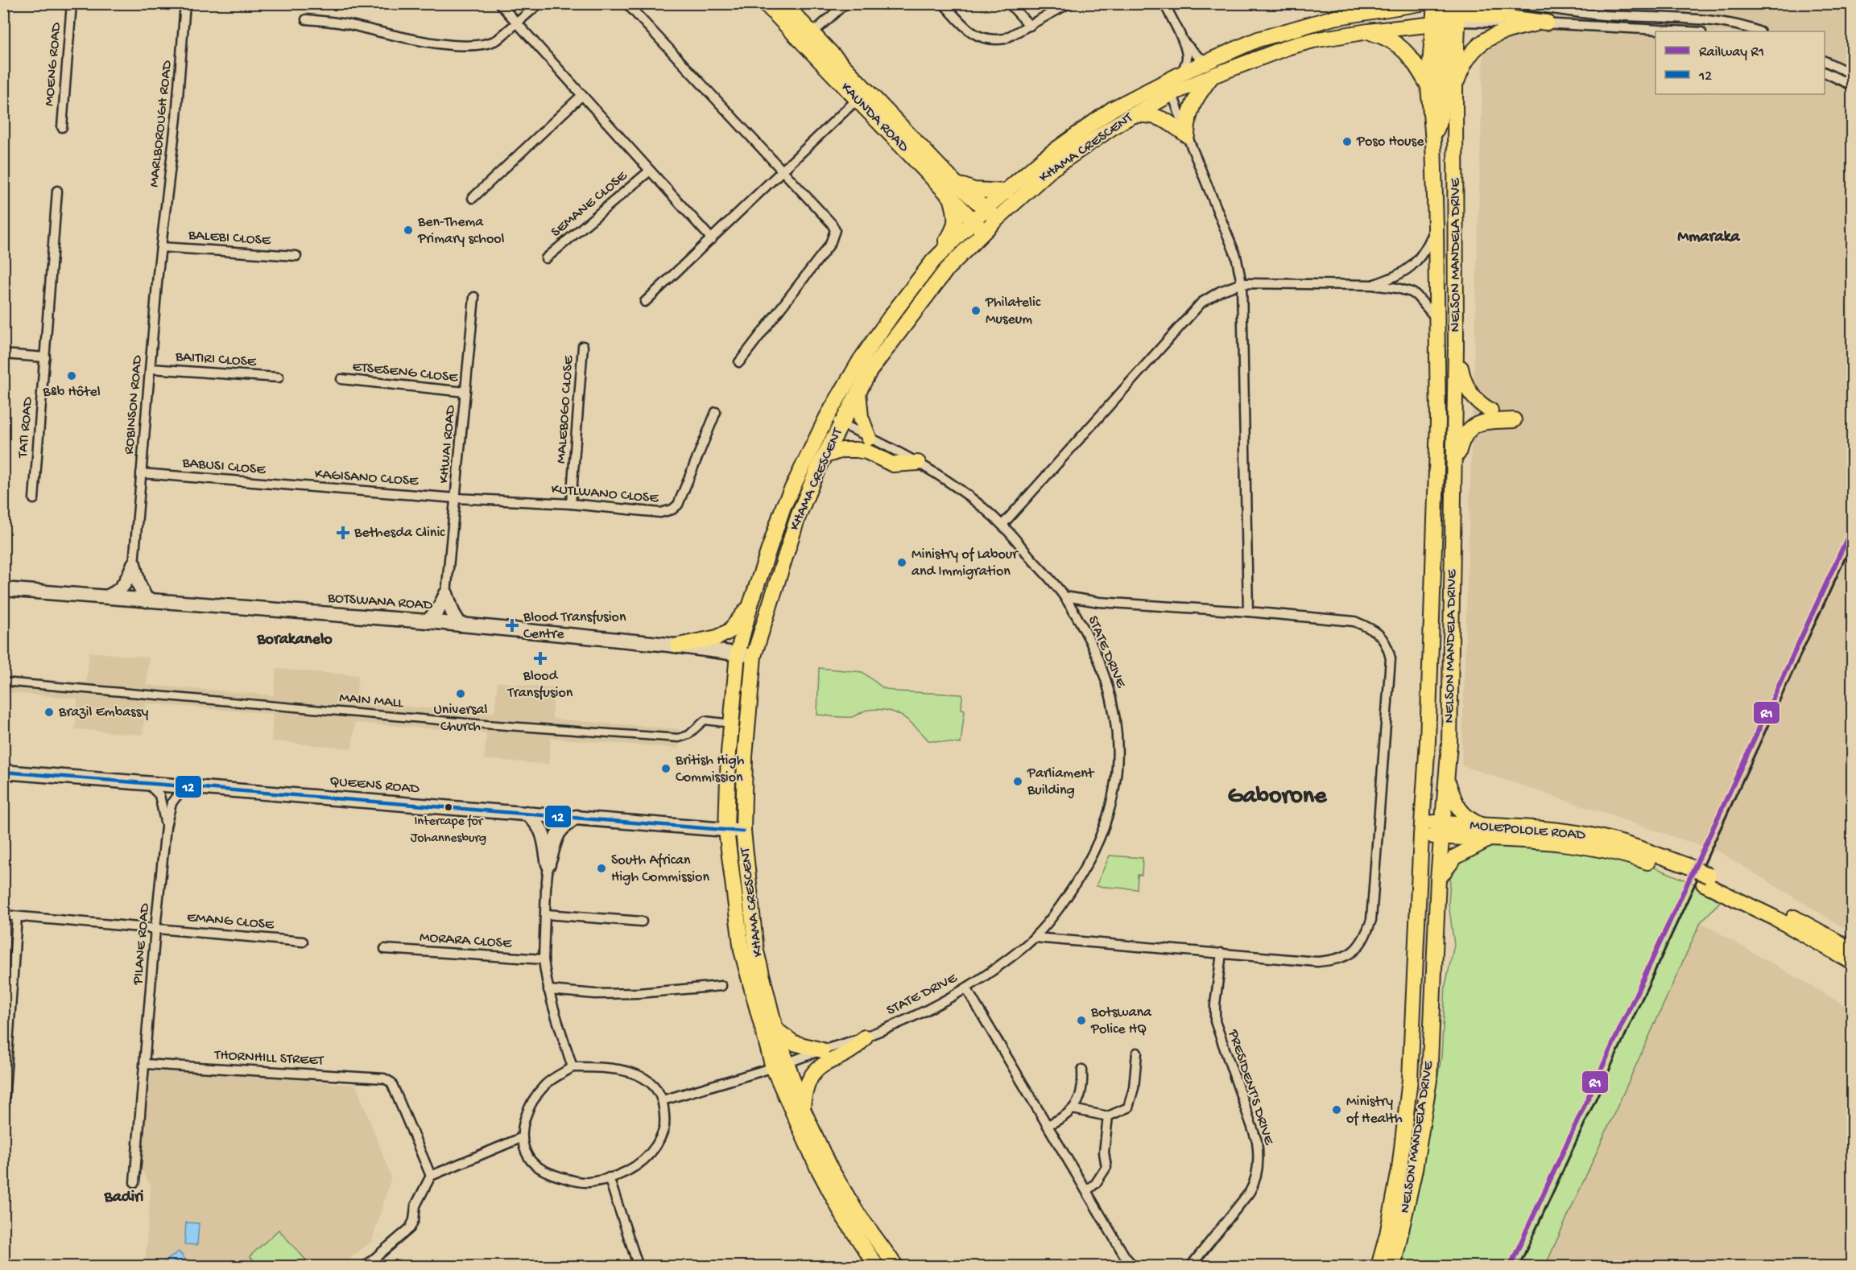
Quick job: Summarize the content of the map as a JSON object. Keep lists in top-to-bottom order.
{
  "streets": {
    "main road": [
      "KAUNDA ROAD",
      "KHAMA CRESCENT",
      "NELSON MANDELA DRIVE",
      "BOTSWANA ROAD",
      "QUEENS ROAD",
      "MOLEPOLOLE ROAD"
    ],
    "street": [
      "MOENG ROAD",
      "MARLBOROUGH ROAD",
      "SEMANE CLOSE",
      "BALEBI CLOSE",
      "BAITIRI CLOSE",
      "ETSESENG CLOSE",
      "ROBINSON ROAD",
      "MALEBOGO CLOSE",
      "TATI ROAD",
      "KHWAI ROAD",
      "BABUSI CLOSE",
      "KAGISANO CLOSE",
      "KUTLWANO CLOSE",
      "STATE DRIVE",
      "MAIN MALL",
      "EMANG CLOSE",
      "MORARA CLOSE",
      "PILANE ROAD",
      "THORNHILL STREET",
      "PRESIDENT'S DRIVE"
    ]
  },
  "crossings": [
    ["KAUNDA ROAD", "KHAMA CRESCENT"],
    ["MARLBOROUGH ROAD", "BALEBI CLOSE"],
    ["MARLBOROUGH ROAD", "ROBINSON ROAD"],
    ["KHAMA CRESCENT", "NELSON MANDELA DRIVE"],
    ["KHAMA CRESCENT", "BOTSWANA ROAD"],
    ["KHAMA CRESCENT", "STATE DRIVE"],
    ["KHAMA CRESCENT", "MAIN MALL"],
    ["KHAMA CRESCENT", "QUEENS ROAD"],
    ["BALEBI CLOSE", "ROBINSON ROAD"],
    ["NELSON MANDELA DRIVE", "MOLEPOLOLE ROAD"],
    ["BAITIRI CLOSE", "ROBINSON ROAD"],
    ["ETSESENG CLOSE", "KHWAI ROAD"],
    ["ROBINSON ROAD", "BABUSI CLOSE"],
    ["MALEBOGO CLOSE", "KUTLWANO CLOSE"],
    ["KHWAI ROAD", "KAGISANO CLOSE"],
    ["KHWAI ROAD", "KUTLWANO CLOSE"],
    ["BABUSI CLOSE", "KAGISANO CLOSE"],
    ["KAGISANO CLOSE", "KUTLWANO CLOSE"],
    ["EMANG CLOSE", "PILANE ROAD"],
    ["PILANE ROAD", "THORNHILL STREET"]
  ],
  "districts": [
    "Mmaraka",
    "Borakanelo",
    "Gaborone",
    "Badiri"
  ],
  "places": {
    "other": [
      "Poso House",
      "Ben-Thema Primary school",
      "Philatelic Museum",
      "B&b Hôtel",
      "Ministry of Labour and Immigration",
      "Universal Church",
      "Brazil Embassy",
      "British High Commission",
      "Parliament Building",
      "Intercape for Johannesburg",
      "South African High Commission",
      "Botswana Police HQ",
      "Ministry of Health"
    ],
    "health": ["Bethesda Clinic", "Blood Transfusion Centre", "Blood Transfusion"]
  },
  "lines": ["rail line R1", "transit line 12"],
  "legend": ["Railway R1", "12"]
}
